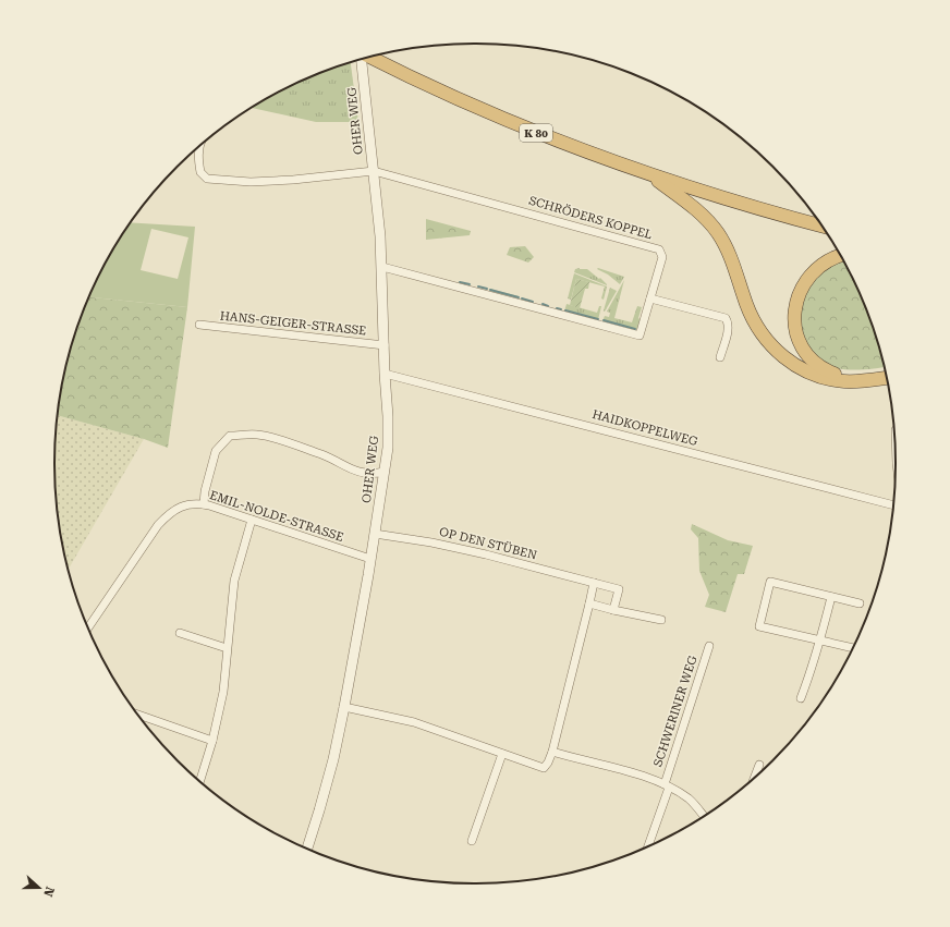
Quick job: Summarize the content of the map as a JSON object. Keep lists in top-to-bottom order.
{
  "streets": {
    "highway": ["K 80"],
    "street": [
      "OHER WEG",
      "SCHRÖDERS KOPPEL",
      "HANS-GEIGER-STRASSE",
      "HAIDKOPPELWEG",
      "EMIL-NOLDE-STRASSE",
      "OP DEN STÜBEN",
      "SCHWERINER WEG"
    ]
  },
  "crossings": [
    ["OHER WEG", "SCHRÖDERS KOPPEL"],
    ["OHER WEG", "HANS-GEIGER-STRASSE"],
    ["OHER WEG", "HAIDKOPPELWEG"],
    ["OHER WEG", "EMIL-NOLDE-STRASSE"],
    ["OHER WEG", "OP DEN STÜBEN"]
  ],
  "north": "right"
}
